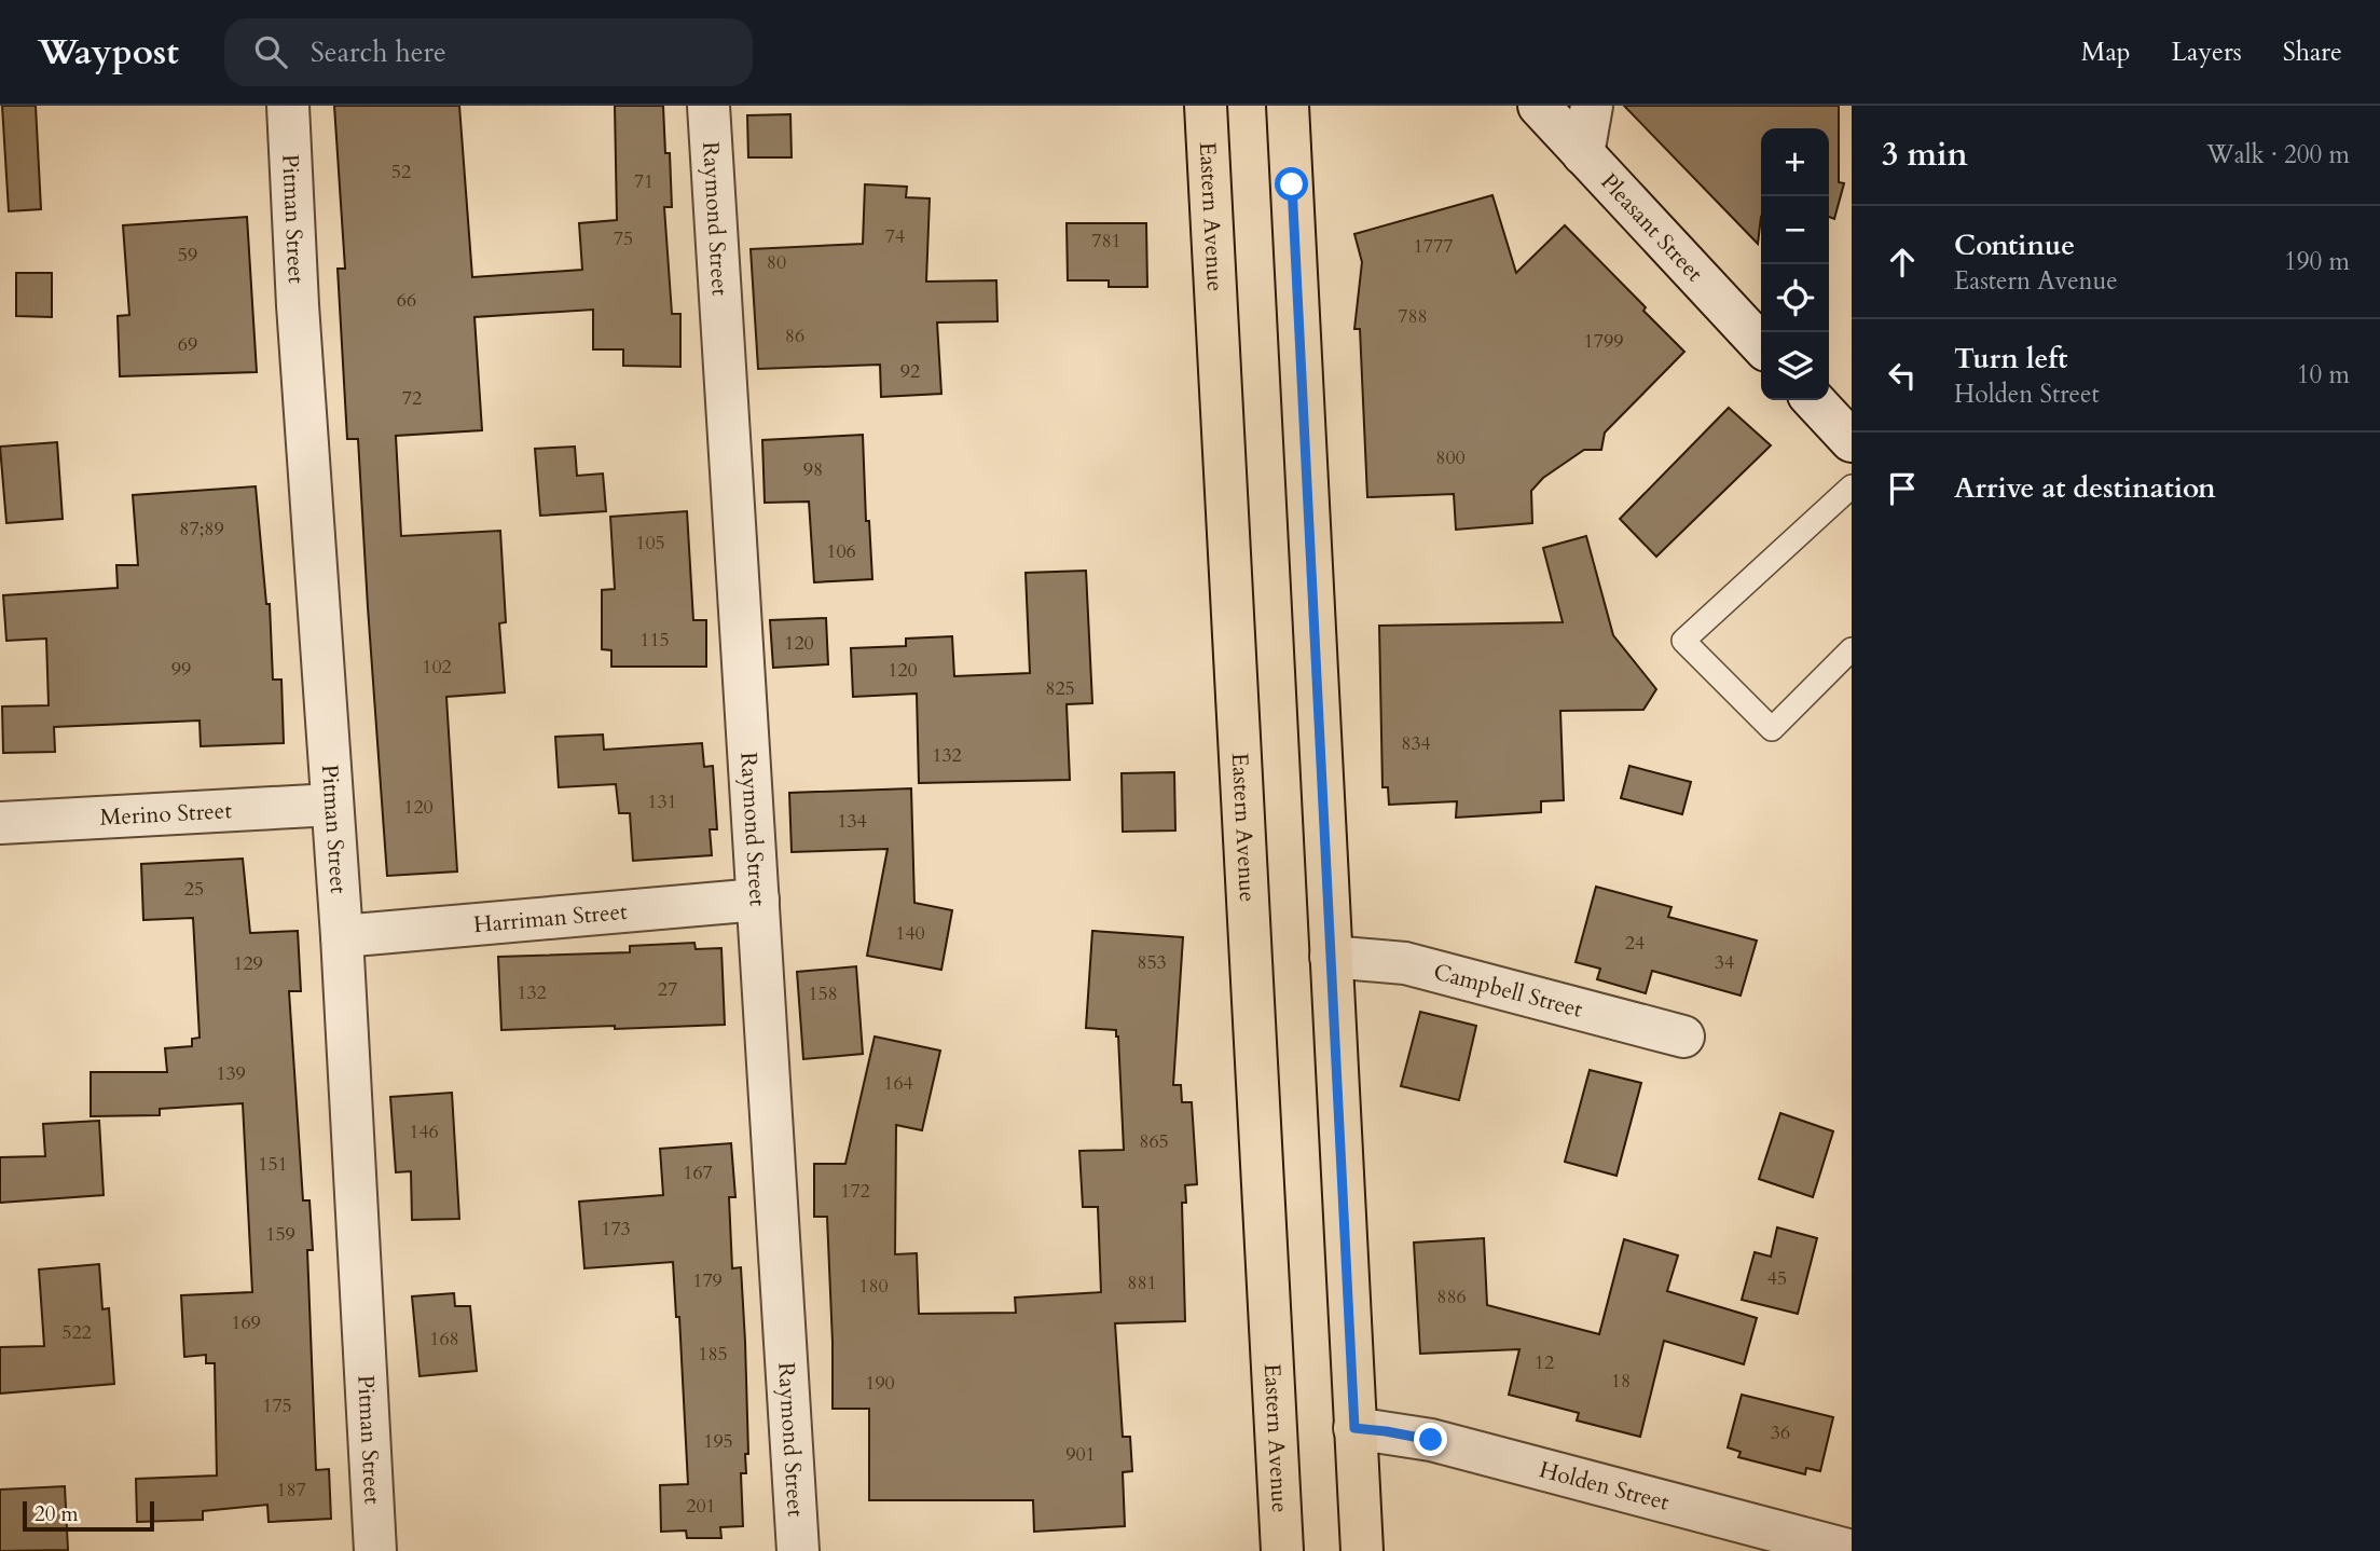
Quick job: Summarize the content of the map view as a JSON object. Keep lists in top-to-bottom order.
{
  "streets": {
    "main road": ["Eastern Avenue"],
    "street": [
      "Pitman Street",
      "Raymond Street",
      "Pleasant Street",
      "Merino Street",
      "Harriman Street",
      "Campbell Street",
      "Holden Street"
    ]
  },
  "crossings": [
    ["Pitman Street", "Merino Street"],
    ["Pitman Street", "Harriman Street"],
    ["Raymond Street", "Harriman Street"]
  ],
  "house_numbers": [
    "52",
    "71",
    "74",
    "75",
    "781",
    "1777",
    "59",
    "80",
    "66",
    "788",
    "86",
    "1799",
    "69",
    "92",
    "72",
    "800",
    "98",
    "87;89",
    "105",
    "106",
    "115",
    "120",
    "102",
    "99",
    "120",
    "825",
    "834",
    "132",
    "131",
    "120",
    "134",
    "25",
    "140",
    "24",
    "853",
    "34",
    "129",
    "27",
    "132",
    "158",
    "139",
    "164",
    "146",
    "865",
    "151",
    "167",
    "172",
    "173",
    "159",
    "45",
    "179",
    "881",
    "180",
    "886",
    "169",
    "522",
    "168",
    "185",
    "12",
    "18",
    "190",
    "175",
    "36",
    "195",
    "901",
    "187",
    "201"
  ],
  "scale_bar": "20 m",
  "page": {
    "header": "Waypost",
    "search": "Search here",
    "nav": ["Map", "Layers", "Share"],
    "heading": ["3 min", "Walk · 200 m"],
    "map_buttons": ["+", "−"],
    "list": [
      ["Continue", "Eastern Avenue", "190 m"],
      ["Turn left", "Holden Street", "10 m"],
      "Arrive at destination"
    ],
    "scale": "20 m"
  }
}
